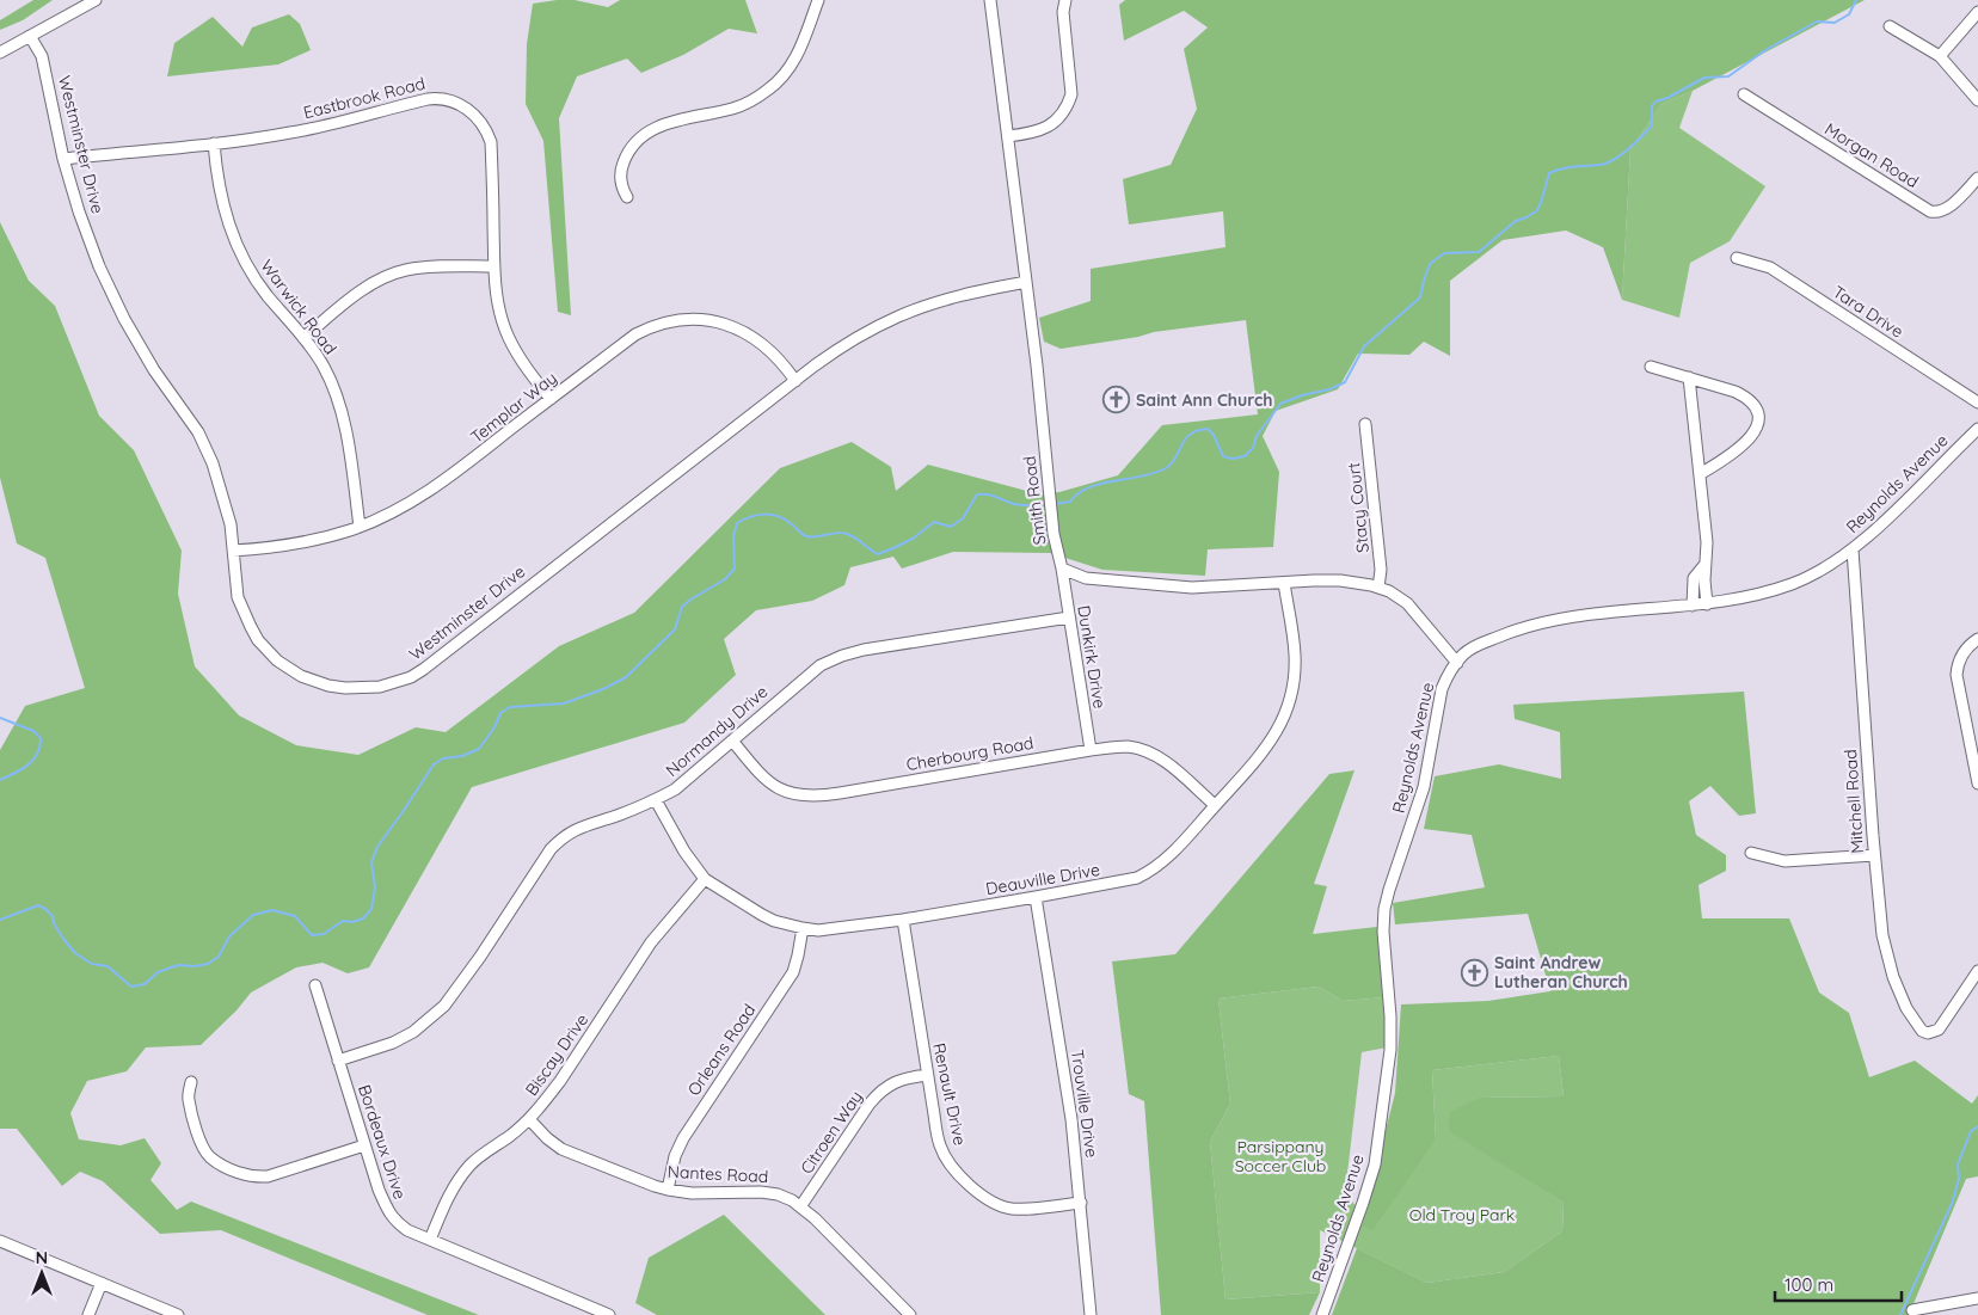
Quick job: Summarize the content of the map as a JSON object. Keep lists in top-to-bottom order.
{
  "streets": {
    "street": [
      "Eastbrook Road",
      "Westminster Drive",
      "Morgan Road",
      "Warwick Road",
      "Tara Drive",
      "Templar Way",
      "Reynolds Avenue",
      "Smith Road",
      "Stacy Court",
      "Dunkirk Drive",
      "Normandy Drive",
      "Cherbourg Road",
      "Mitchell Road",
      "Deauville Drive",
      "Orleans Road",
      "Biscay Drive",
      "Renault Drive",
      "Trouville Drive",
      "Citroen Way",
      "Bordeaux Drive",
      "Nantes Road"
    ]
  },
  "crossings": [
    ["Eastbrook Road", "Westminster Drive"],
    ["Eastbrook Road", "Warwick Road"],
    ["Eastbrook Road", "Templar Way"],
    ["Westminster Drive", "Templar Way"],
    ["Westminster Drive", "Smith Road"],
    ["Warwick Road", "Templar Way"],
    ["Reynolds Avenue", "Mitchell Road"],
    ["Smith Road", "Dunkirk Drive"],
    ["Dunkirk Drive", "Normandy Drive"],
    ["Dunkirk Drive", "Cherbourg Road"],
    ["Normandy Drive", "Cherbourg Road"],
    ["Normandy Drive", "Deauville Drive"],
    ["Normandy Drive", "Bordeaux Drive"],
    ["Cherbourg Road", "Deauville Drive"],
    ["Deauville Drive", "Orleans Road"],
    ["Deauville Drive", "Biscay Drive"],
    ["Deauville Drive", "Renault Drive"],
    ["Deauville Drive", "Trouville Drive"],
    ["Orleans Road", "Nantes Road"],
    ["Biscay Drive", "Bordeaux Drive"],
    ["Biscay Drive", "Nantes Road"],
    ["Renault Drive", "Trouville Drive"],
    ["Renault Drive", "Citroen Way"],
    ["Citroen Way", "Nantes Road"]
  ],
  "parks": ["Parsippany Soccer Club", "Old Troy Park"],
  "places": {
    "church": ["Saint Ann Church", "Saint Andrew Lutheran Church"]
  },
  "scale_bar": "100 m",
  "north": "top"
}
